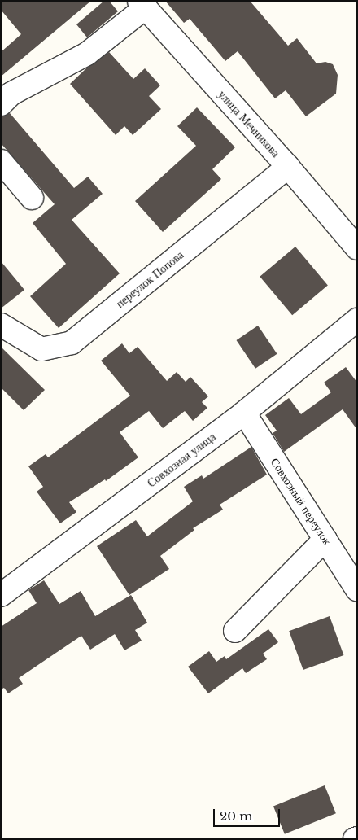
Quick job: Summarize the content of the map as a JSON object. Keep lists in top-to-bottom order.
{
  "streets": {
    "street": [
      "улица Мечникова",
      "переулок Попова",
      "Совхозная улица",
      "Совхозный переулок"
    ]
  },
  "crossings": [
    ["улица Мечникова", "переулок Попова"],
    ["Совхозная улица", "Совхозный переулок"]
  ],
  "scale_bar": "20 m"
}
